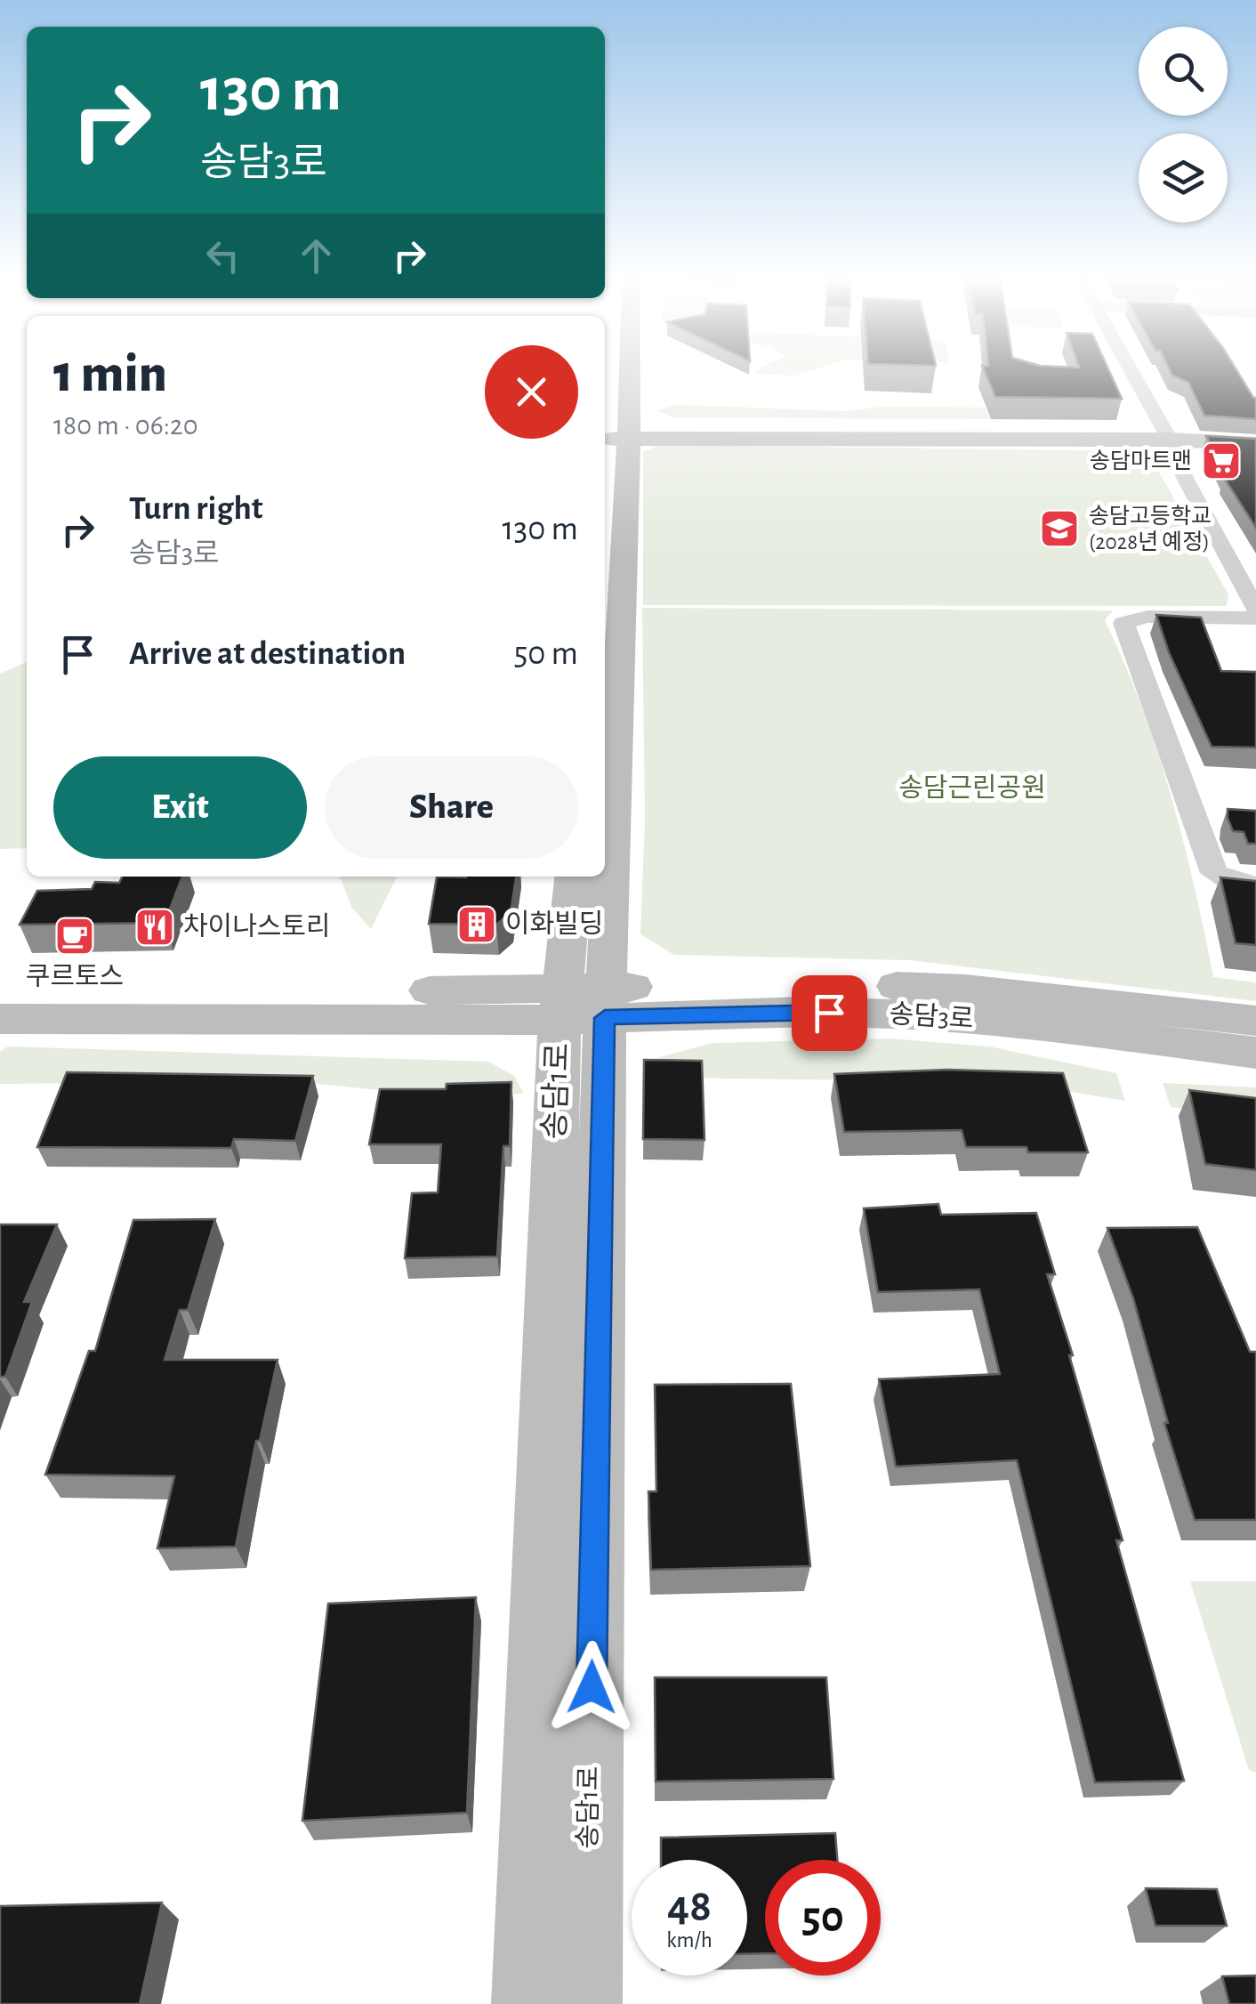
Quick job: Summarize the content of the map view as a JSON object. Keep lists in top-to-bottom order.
{
  "streets": {
    "main road": ["송담3로", "송담1로"]
  },
  "crossings": [
    ["송담3로", "송담1로"]
  ],
  "parks": ["송담근린공원"],
  "places": {
    "supermarket": ["송담마트맨"],
    "school or university": ["송담고등학교 (2028년 예정)"],
    "building": ["이화빌딩"],
    "restaurant": ["차이나스토리"],
    "cafe": ["쿠르토스"]
  },
  "page": {
    "turn": ["130 m", "송담3로"],
    "heading": ["1 min", "180 m · 06:20"],
    "list": [
      {
        "name": "Turn right",
        "note": "송담3로",
        "value": "130 m"
      },
      {
        "name": "Arrive at destination",
        "value": "50 m"
      }
    ],
    "buttons": ["Exit", "Share"],
    "speed": "48 km/h",
    "limit": "50"
  }
}
